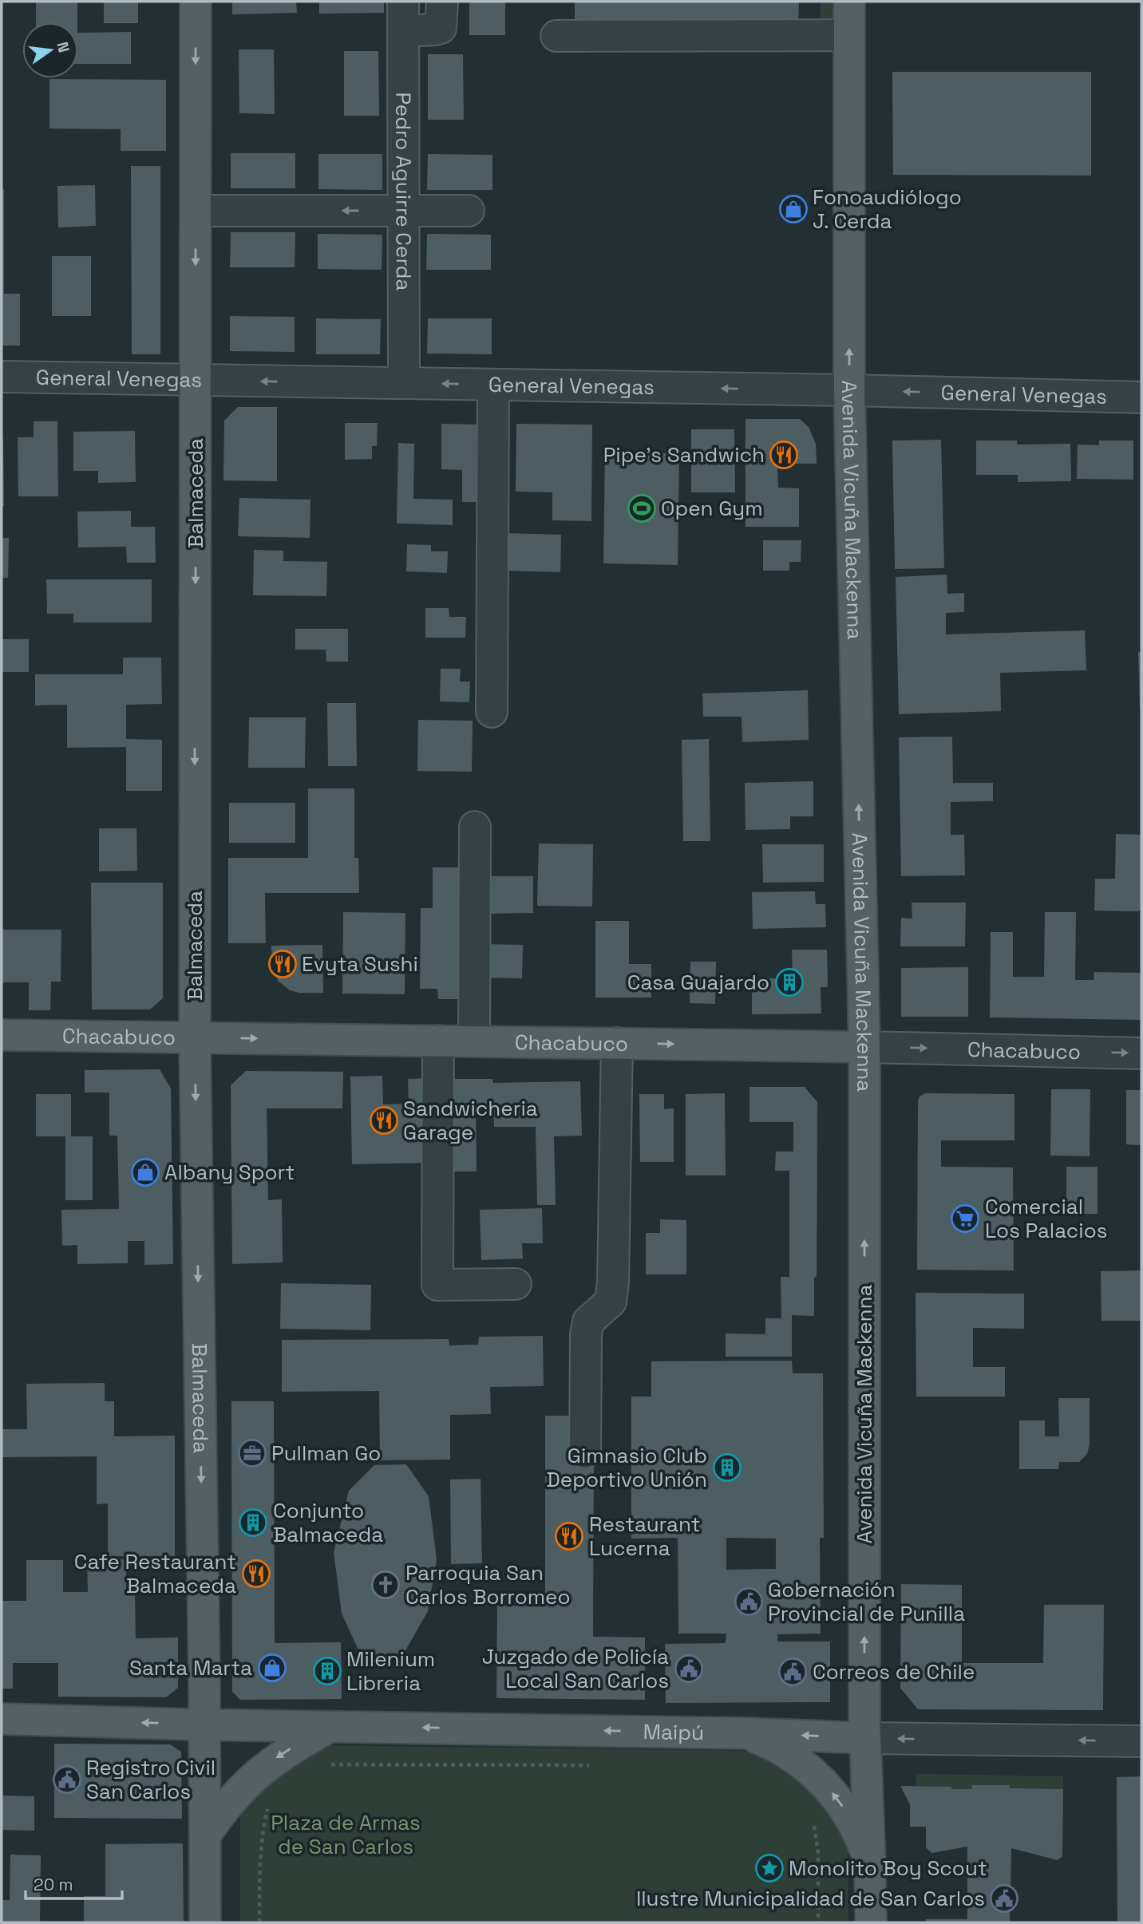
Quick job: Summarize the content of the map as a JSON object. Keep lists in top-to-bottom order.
{
  "streets": {
    "main road": [
      "Balmaceda",
      "Avenida Vicuña Mackenna",
      "Chacabuco",
      "Maipú"
    ],
    "street": ["Pedro Aguirre Cerda", "General Venegas"]
  },
  "crossings": [
    ["Pedro Aguirre Cerda", "General Venegas"],
    ["General Venegas", "Balmaceda"],
    ["General Venegas", "Avenida Vicuña Mackenna"],
    ["Balmaceda", "Chacabuco"],
    ["Balmaceda", "Maipú"],
    ["Avenida Vicuña Mackenna", "Chacabuco"],
    ["Avenida Vicuña Mackenna", "Maipú"]
  ],
  "one_way": [
    "General Venegas",
    "Balmaceda",
    "Avenida Vicuña Mackenna",
    "Chacabuco",
    "Maipú"
  ],
  "parks": ["Plaza de Armas de San Carlos"],
  "places": {
    "shop": ["Fonoaudiólogo J. Cerda", "Albany Sport", "Santa Marta"],
    "restaurant": [
      "Pipe's Sandwich",
      "Evyta Sushi",
      "Sandwicheria Garage",
      "Restaurant Lucerna",
      "Cafe Restaurant Balmaceda"
    ],
    "sports": ["Open Gym"],
    "building": [
      "Casa Guajardo",
      "Gimnasio Club Deportivo Unión",
      "Conjunto Balmaceda",
      "Milenium Libreria"
    ],
    "supermarket": ["Comercial Los Palacios"],
    "office": ["Pullman Go"],
    "church": ["Parroquia San Carlos Borromeo"],
    "public building": [
      "Gobernación Provincial de Punilla",
      "Juzgado de Policía Local San Carlos",
      "Correos de Chile",
      "Registro Civil San Carlos",
      "Ilustre Municipalidad de San Carlos"
    ],
    "place": ["Monolito Boy Scout"]
  },
  "scale_bar": "20 m",
  "north": "right"
}
